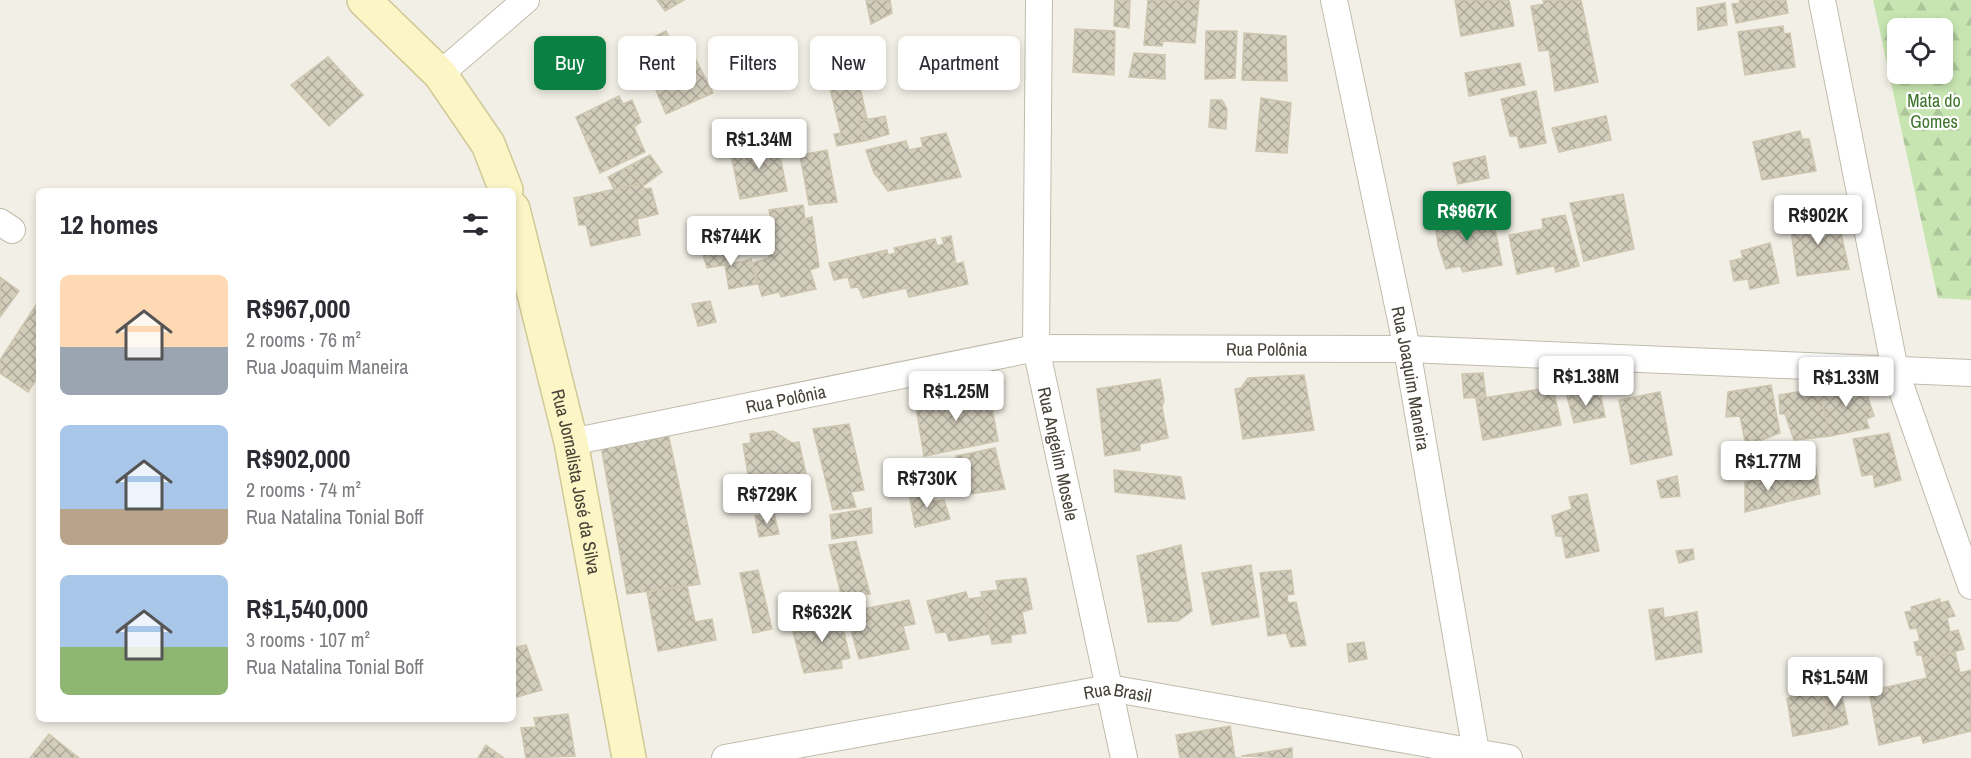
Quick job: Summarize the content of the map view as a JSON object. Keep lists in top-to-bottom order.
{
  "streets": {
    "main road": ["Rua Jornalista José da Silva"],
    "street": [
      "Rua Polônia",
      "Rua Joaquim Maneira",
      "Rua Angelim Mosele",
      "Rua Brasil"
    ]
  },
  "crossings": [
    ["Rua Polônia", "Rua Joaquim Maneira"],
    ["Rua Polônia", "Rua Angelim Mosele"],
    ["Rua Polônia", "Rua Jornalista José da Silva"],
    ["Rua Joaquim Maneira", "Rua Brasil"],
    ["Rua Angelim Mosele", "Rua Brasil"]
  ],
  "parks": ["Mata do Gomes"],
  "page": {
    "chip": [
      "Buy",
      "Rent",
      "Filters",
      "New",
      "Apartment"
    ],
    "price": [
      "R$1.34M",
      "R$967K",
      "R$902K",
      "R$744K",
      "R$1.38M",
      "R$1.33M",
      "R$1.25M",
      "R$1.77M",
      "R$730K",
      "R$729K",
      "R$632K",
      "R$1.54M"
    ],
    "heading": "12 homes",
    "list": [
      {
        "name": "R$967,000",
        "note": "2 rooms · 76 m² · Rua Joaquim Maneira"
      },
      {
        "name": "R$902,000",
        "note": "2 rooms · 74 m² · Rua Natalina Tonial Boff"
      },
      {
        "name": "R$1,540,000",
        "note": "3 rooms · 107 m² · Rua Natalina Tonial Boff"
      }
    ]
  }
}
